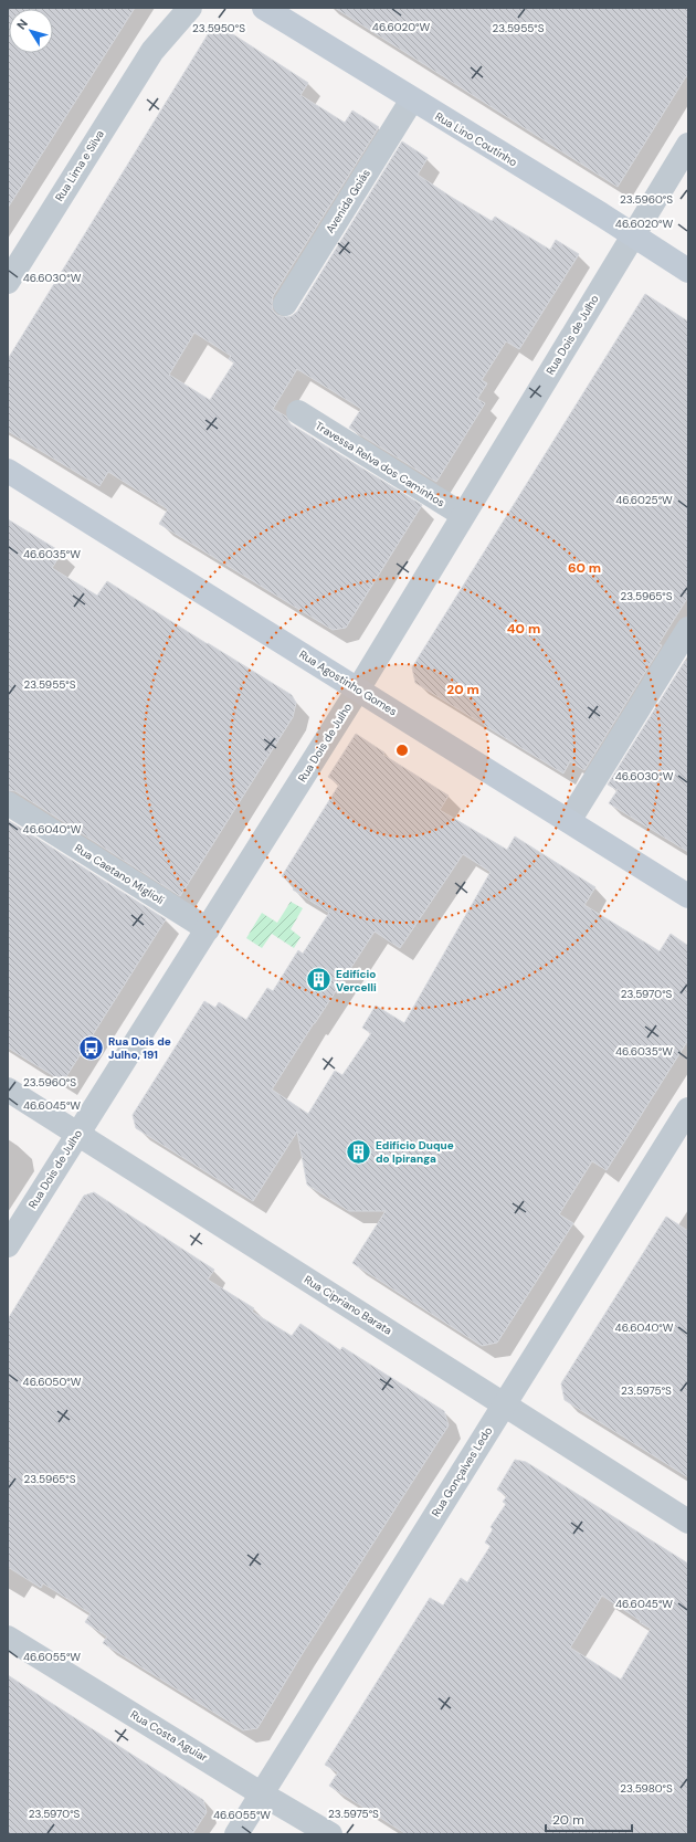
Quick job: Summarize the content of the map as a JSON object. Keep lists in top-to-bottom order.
{
  "streets": {
    "street": [
      "Rua Lino Coutinho",
      "Rua Lima e Silva",
      "Avenida Goiás",
      "Rua Dois de Julho",
      "Travessa Relva dos Caminhos",
      "Rua Agostinho Gomes",
      "Rua Caetano Miglioli",
      "Rua Cipriano Barata",
      "Rua Gonçalves Ledo",
      "Rua Costa Aguiar"
    ]
  },
  "crossings": [
    ["Rua Lino Coutinho", "Avenida Goiás"],
    ["Rua Lino Coutinho", "Rua Dois de Julho"],
    ["Rua Dois de Julho", "Travessa Relva dos Caminhos"],
    ["Rua Dois de Julho", "Rua Agostinho Gomes"],
    ["Rua Dois de Julho", "Rua Caetano Miglioli"],
    ["Rua Dois de Julho", "Rua Cipriano Barata"],
    ["Rua Cipriano Barata", "Rua Gonçalves Ledo"],
    ["Rua Gonçalves Ledo", "Rua Costa Aguiar"]
  ],
  "places": {
    "building": ["Edifício Vercelli", "Edifício Duque do Ipiranga"],
    "bus stop": ["Rua Dois de Julho, 191"]
  },
  "scale_bar": "20 m",
  "north": "top left",
  "coordinates": [
    "46.6020°W",
    "23.5950°S",
    "23.5955°S",
    "23.5960°S",
    "46.6030°W",
    "46.6025°W",
    "46.6035°W",
    "23.5965°S",
    "46.6040°W",
    "23.5970°S",
    "46.6045°W",
    "46.6050°W",
    "23.5975°S",
    "46.6055°W",
    "23.5980°S"
  ],
  "rings": ["60 m", "40 m", "20 m"]
}
